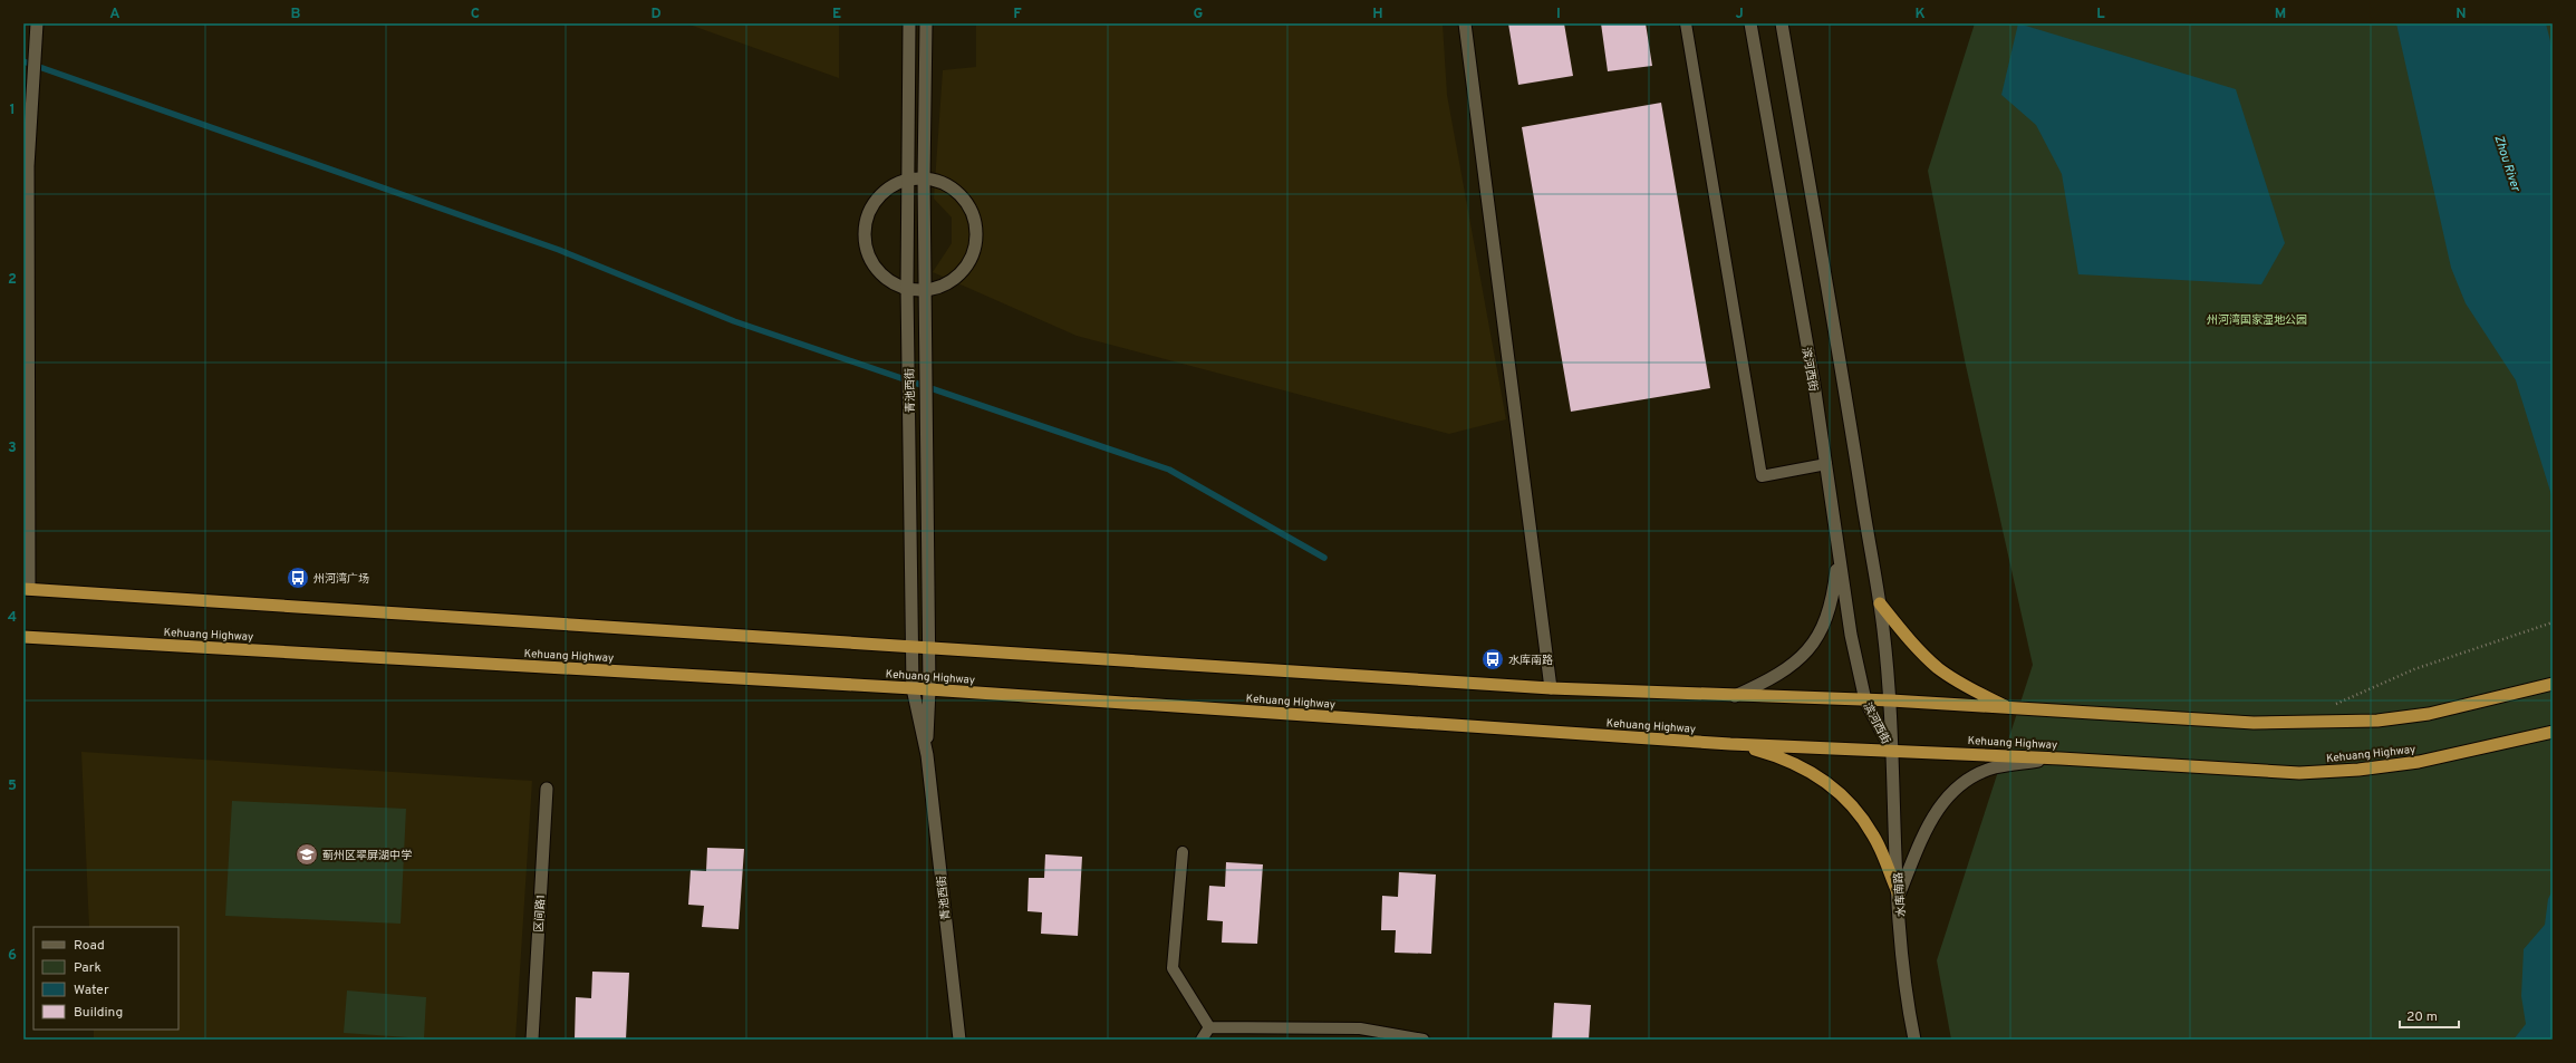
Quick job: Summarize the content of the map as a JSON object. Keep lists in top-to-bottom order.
{
  "streets": {
    "highway": ["Kehuang Highway"],
    "street": [
      "滨河西街",
      "青池西街",
      "水库南路",
      "区间路1"
    ]
  },
  "crossings": [
    ["滨河西街", "Kehuang Highway"],
    ["滨河西街", "水库南路"],
    ["青池西街", "Kehuang Highway"],
    ["Kehuang Highway", "水库南路"]
  ],
  "water": ["Zhou River"],
  "parks": ["州河湾国家湿地公园"],
  "places": {
    "bus stop": ["州河湾广场", "水库南路"],
    "school or university": ["蓟州区翠屏湖中学"]
  },
  "legend": [
    "Road",
    "Park",
    "Water",
    "Building"
  ],
  "scale_bar": "20 m",
  "grid": {
    "columns": [
      "A",
      "B",
      "C",
      "D",
      "E",
      "F",
      "G",
      "H",
      "I",
      "J",
      "K",
      "L",
      "M",
      "N"
    ],
    "rows": [
      "1",
      "2",
      "3",
      "4",
      "5",
      "6"
    ]
  }
}
